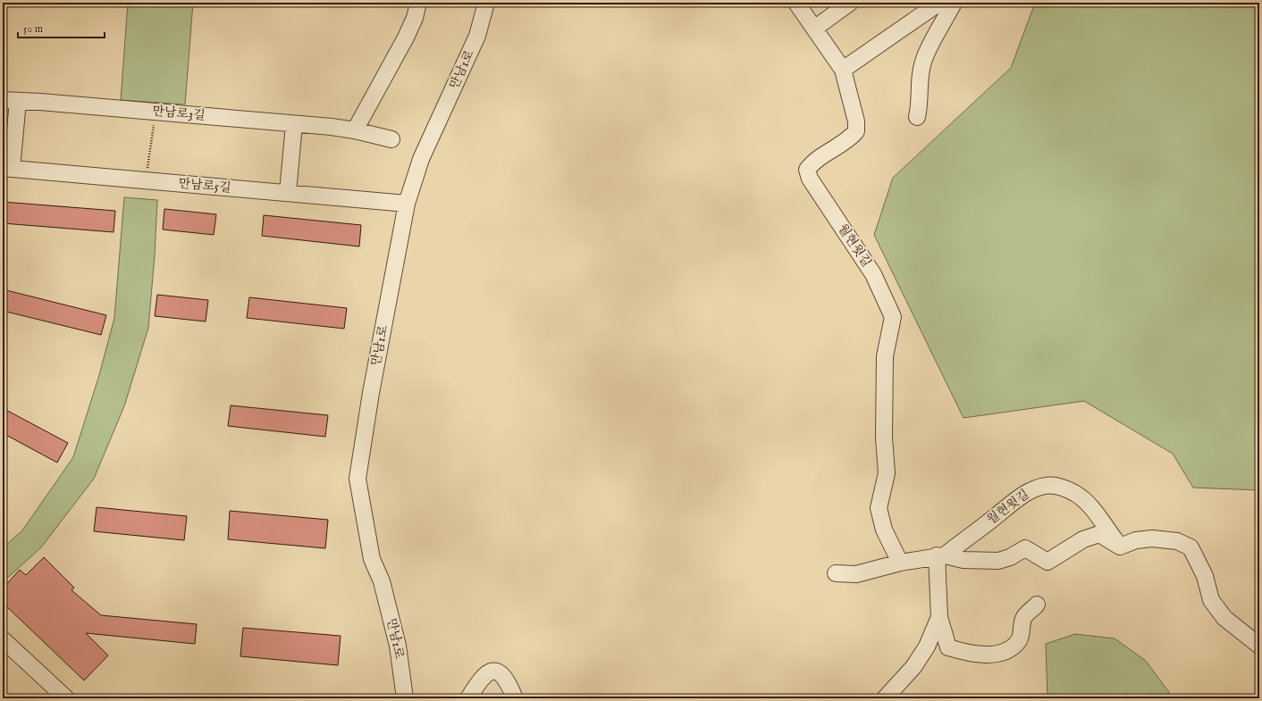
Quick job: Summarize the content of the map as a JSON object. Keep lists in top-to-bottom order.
{
  "streets": {
    "street": [
      "만남1로",
      "만남로3길",
      "만남로5길",
      "월현윗길"
    ]
  },
  "crossings": [
    ["만남1로", "만남로5길"]
  ],
  "scale_bar": "50 m"
}
